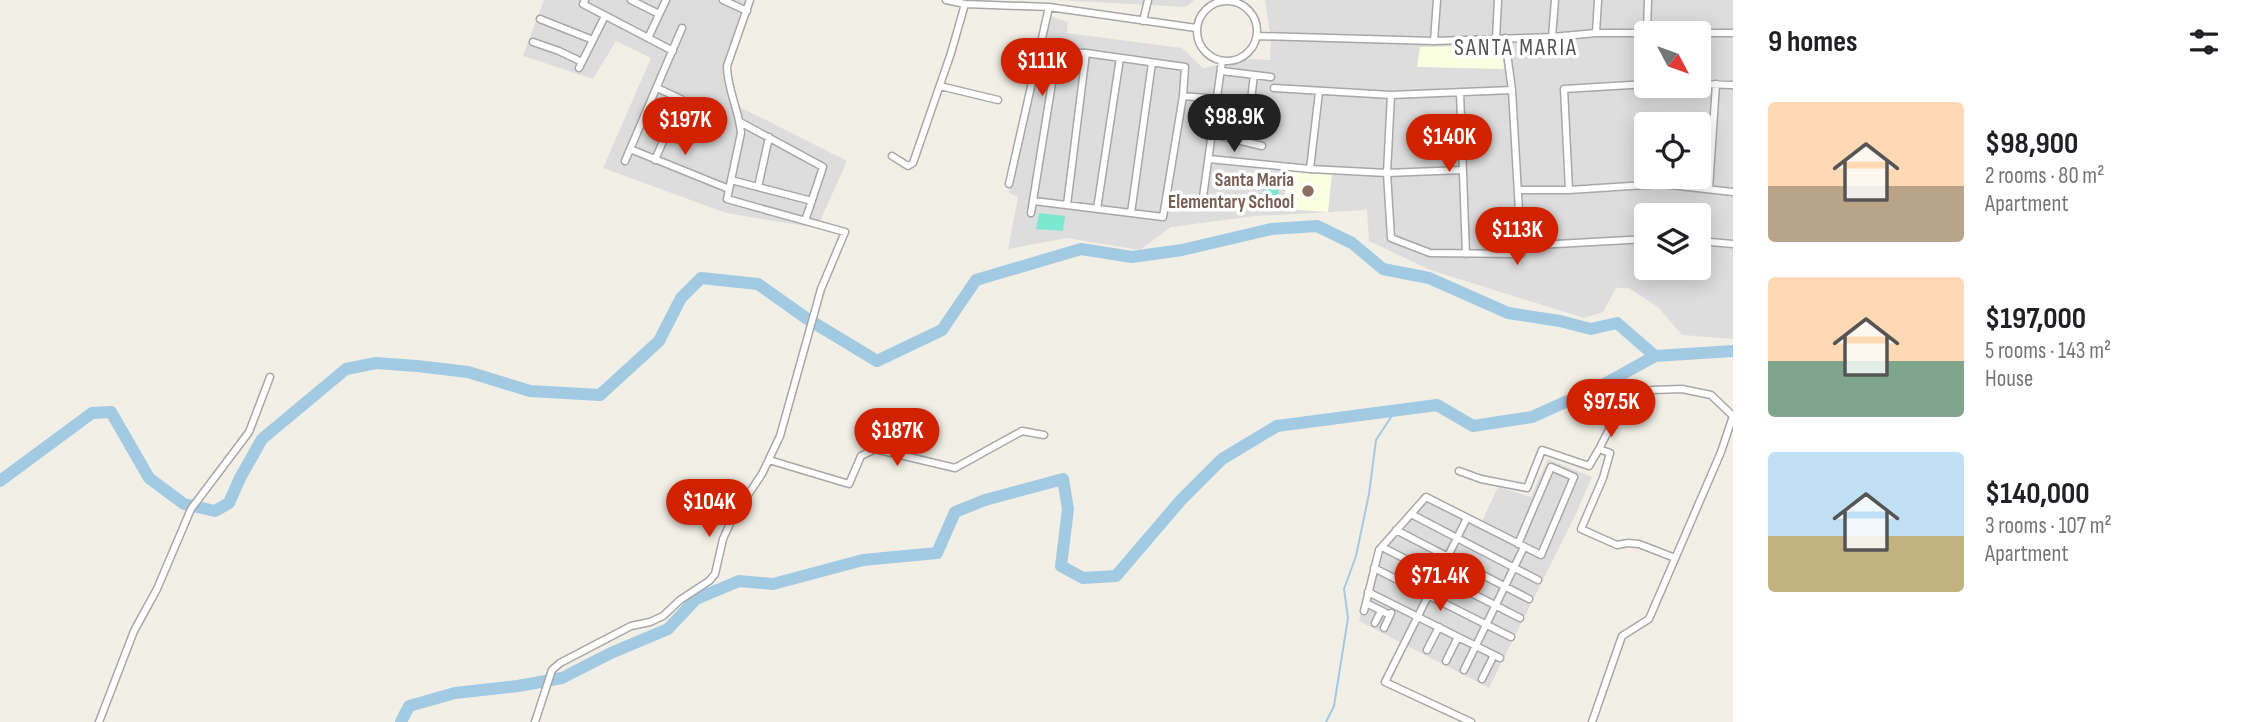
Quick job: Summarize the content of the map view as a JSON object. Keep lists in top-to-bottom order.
{
  "districts": ["SANTA MARIA"],
  "places": ["Santa Maria Elementary School"],
  "north": "bottom right",
  "page": {
    "heading": "9 homes",
    "price": [
      "$111K",
      "$98.9K",
      "$197K",
      "$140K",
      "$113K",
      "$97.5K",
      "$187K",
      "$104K",
      "$71.4K"
    ],
    "list": [
      {
        "name": "$98,900",
        "note": "2 rooms · 80 m² · Apartment"
      },
      {
        "name": "$197,000",
        "note": "5 rooms · 143 m² · House"
      },
      {
        "name": "$140,000",
        "note": "3 rooms · 107 m² · Apartment"
      }
    ]
  }
}
